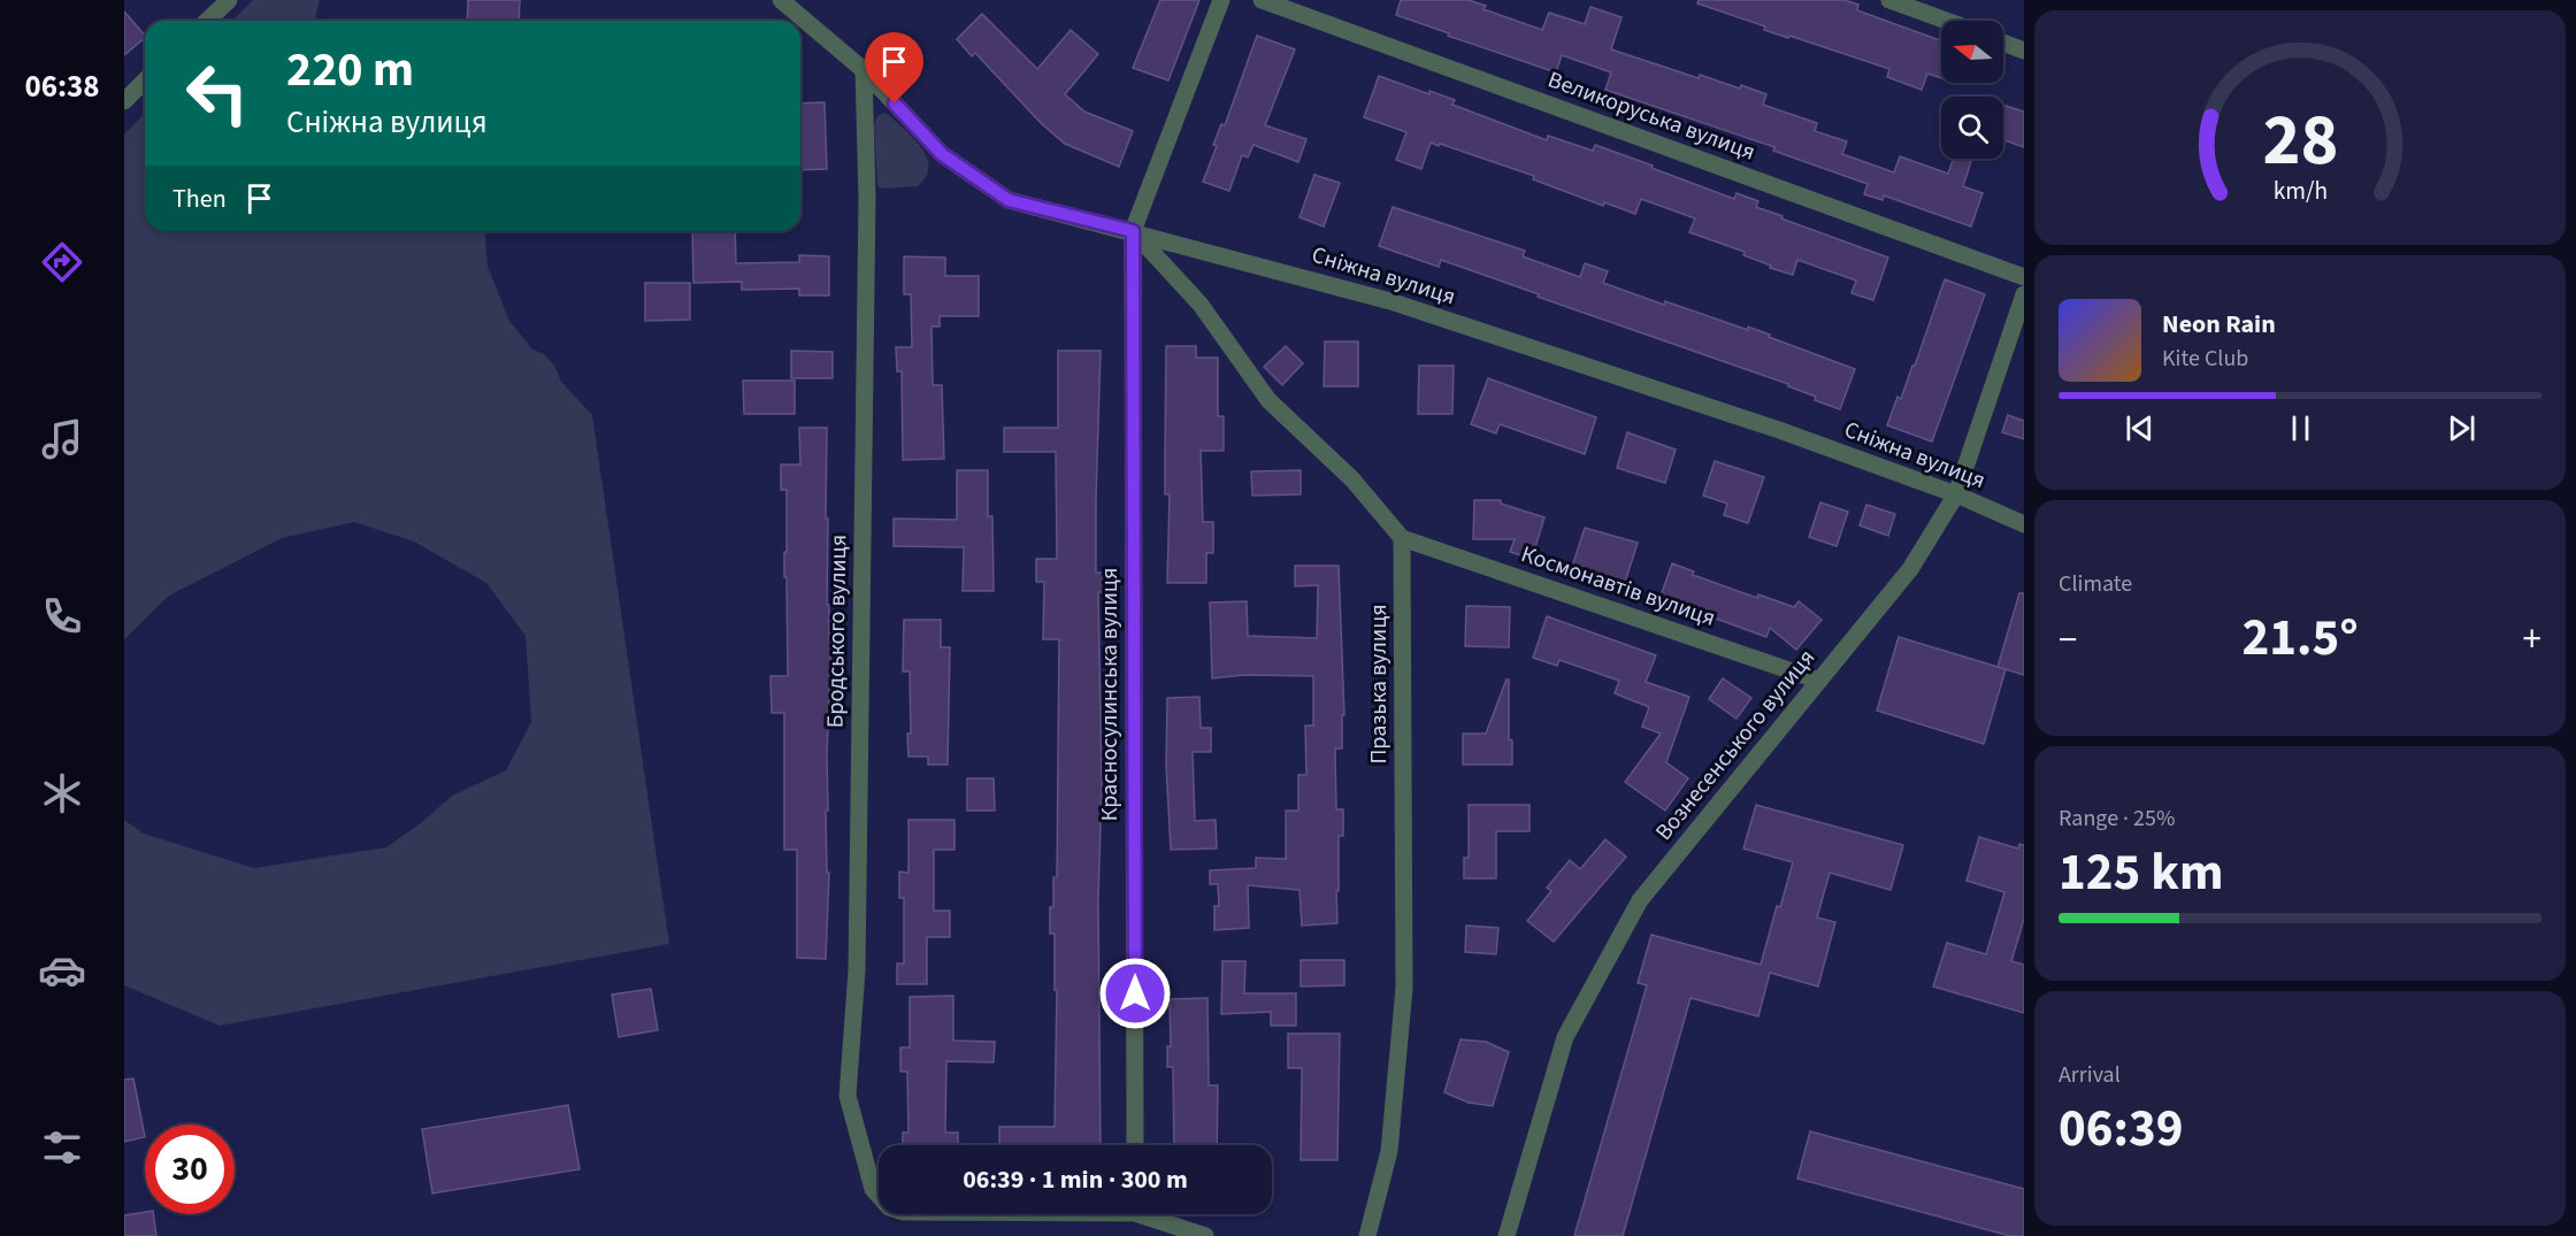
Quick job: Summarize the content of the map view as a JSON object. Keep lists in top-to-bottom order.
{
  "streets": {
    "street": [
      "Великоруська вулиця",
      "Сніжна вулиця",
      "Космонавтів вулиця",
      "Бродського вулиця",
      "Празька вулиця",
      "Красносулинська вулиця",
      "Вознесенського вулиця"
    ]
  },
  "crossings": [
    ["Сніжна вулиця", "Бродського вулиця"],
    ["Сніжна вулиця", "Красносулинська вулиця"],
    ["Сніжна вулиця", "Вознесенського вулиця"],
    ["Космонавтів вулиця", "Празька вулиця"],
    ["Космонавтів вулиця", "Вознесенського вулиця"]
  ],
  "north": "left",
  "page": {
    "tabs": "06:38",
    "turn": ["220 m", "Сніжна вулиця"],
    "then": "Then",
    "song": ["Neon Rain", "Kite Club"],
    "tile": [
      "Climate",
      ["Range · 25%", "125 km"],
      ["Arrival", "06:39"]
    ],
    "heat": ["−", "21.5°", "+"],
    "limit": "30",
    "trip": "06:39 · 1 min · 300 m",
    "gauge": ["28", "km/h"]
  }
}
